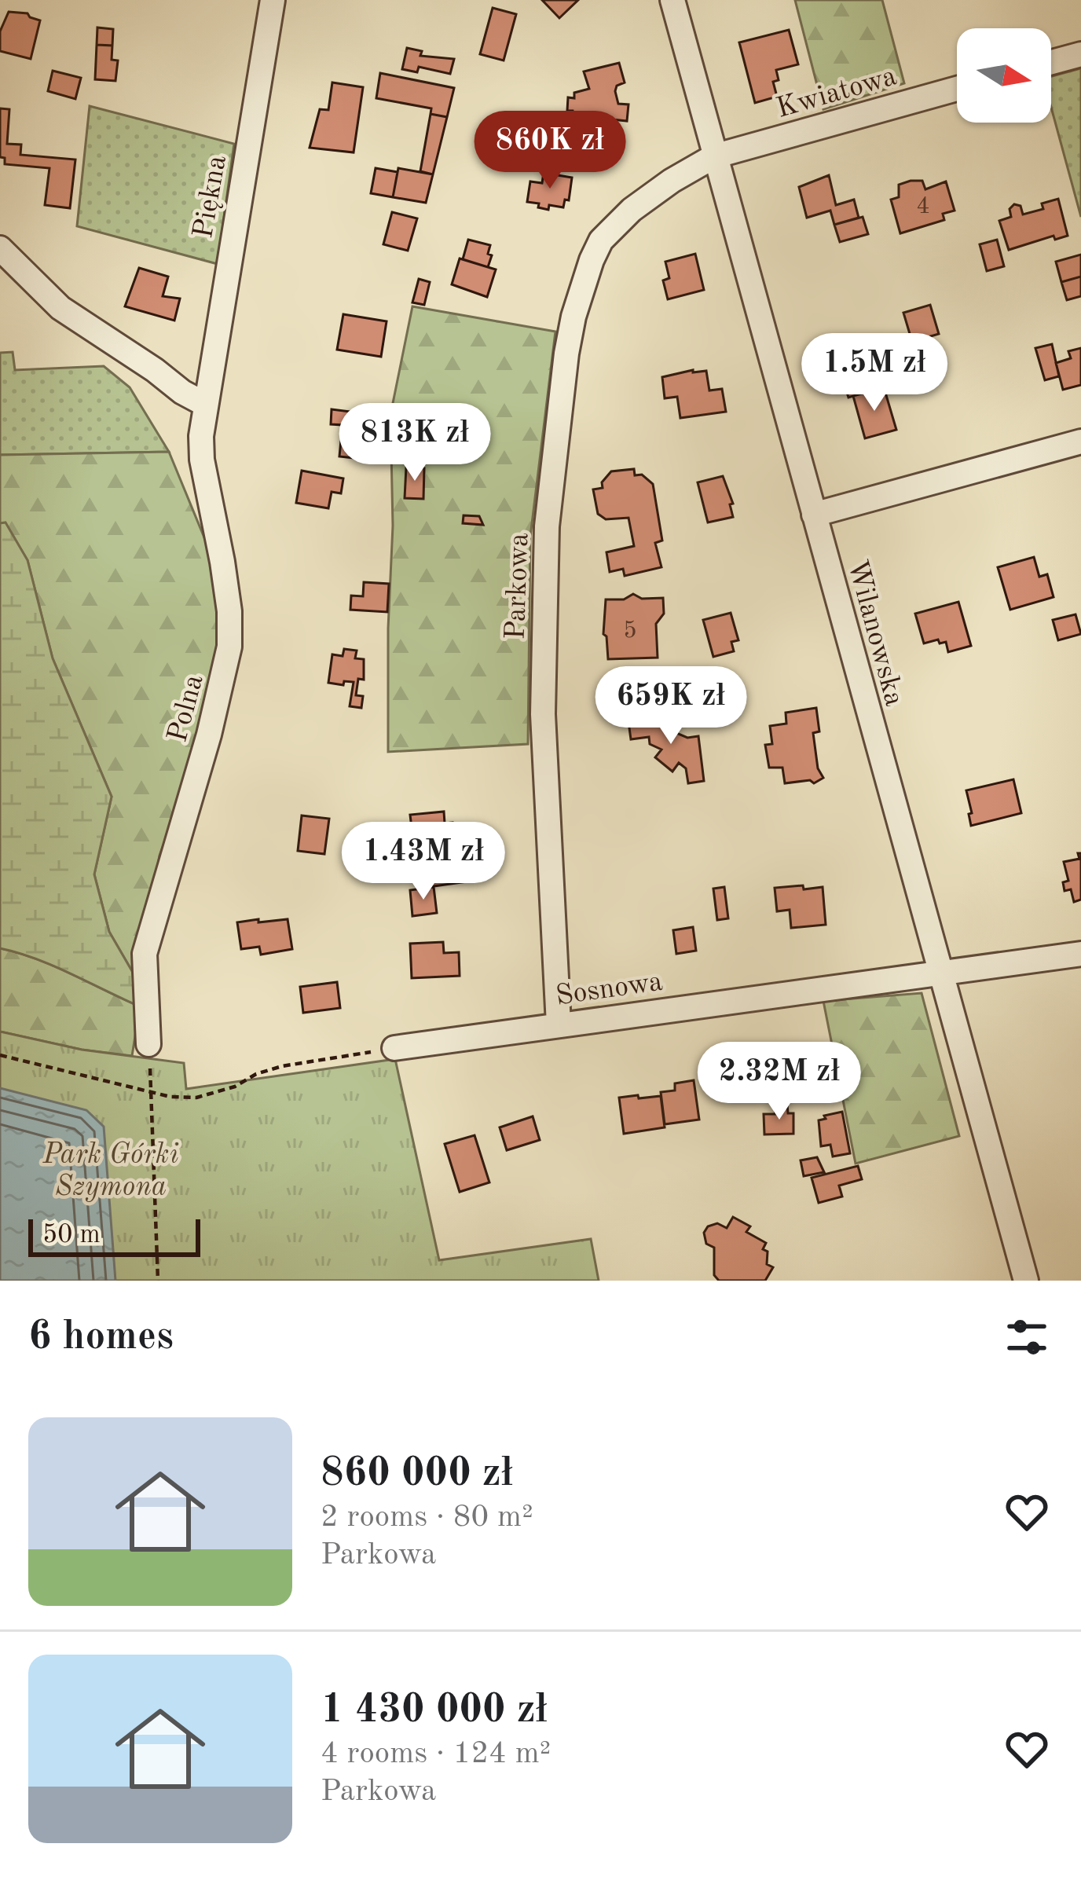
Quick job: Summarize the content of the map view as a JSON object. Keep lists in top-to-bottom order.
{
  "streets": {
    "street": [
      "Kwiatowa",
      "Piękna",
      "Parkowa",
      "Wilanowska",
      "Polna",
      "Sosnowa"
    ]
  },
  "crossings": [
    ["Kwiatowa", "Parkowa"],
    ["Kwiatowa", "Wilanowska"],
    ["Piękna", "Polna"],
    ["Parkowa", "Wilanowska"],
    ["Parkowa", "Sosnowa"],
    ["Wilanowska", "Sosnowa"]
  ],
  "parks": ["Park Górki Szymona"],
  "house_numbers": ["4", "5"],
  "scale_bar": "50 m",
  "north": "right",
  "page": {
    "price": [
      "860K zł",
      "1.5M zł",
      "813K zł",
      "659K zł",
      "1.43M zł",
      "2.32M zł"
    ],
    "scale": "50 m",
    "heading": "6 homes",
    "list": [
      {
        "name": "860 000 zł",
        "note": "2 rooms · 80 m² · Parkowa"
      },
      {
        "name": "1 430 000 zł",
        "note": "4 rooms · 124 m² · Parkowa"
      }
    ]
  }
}
